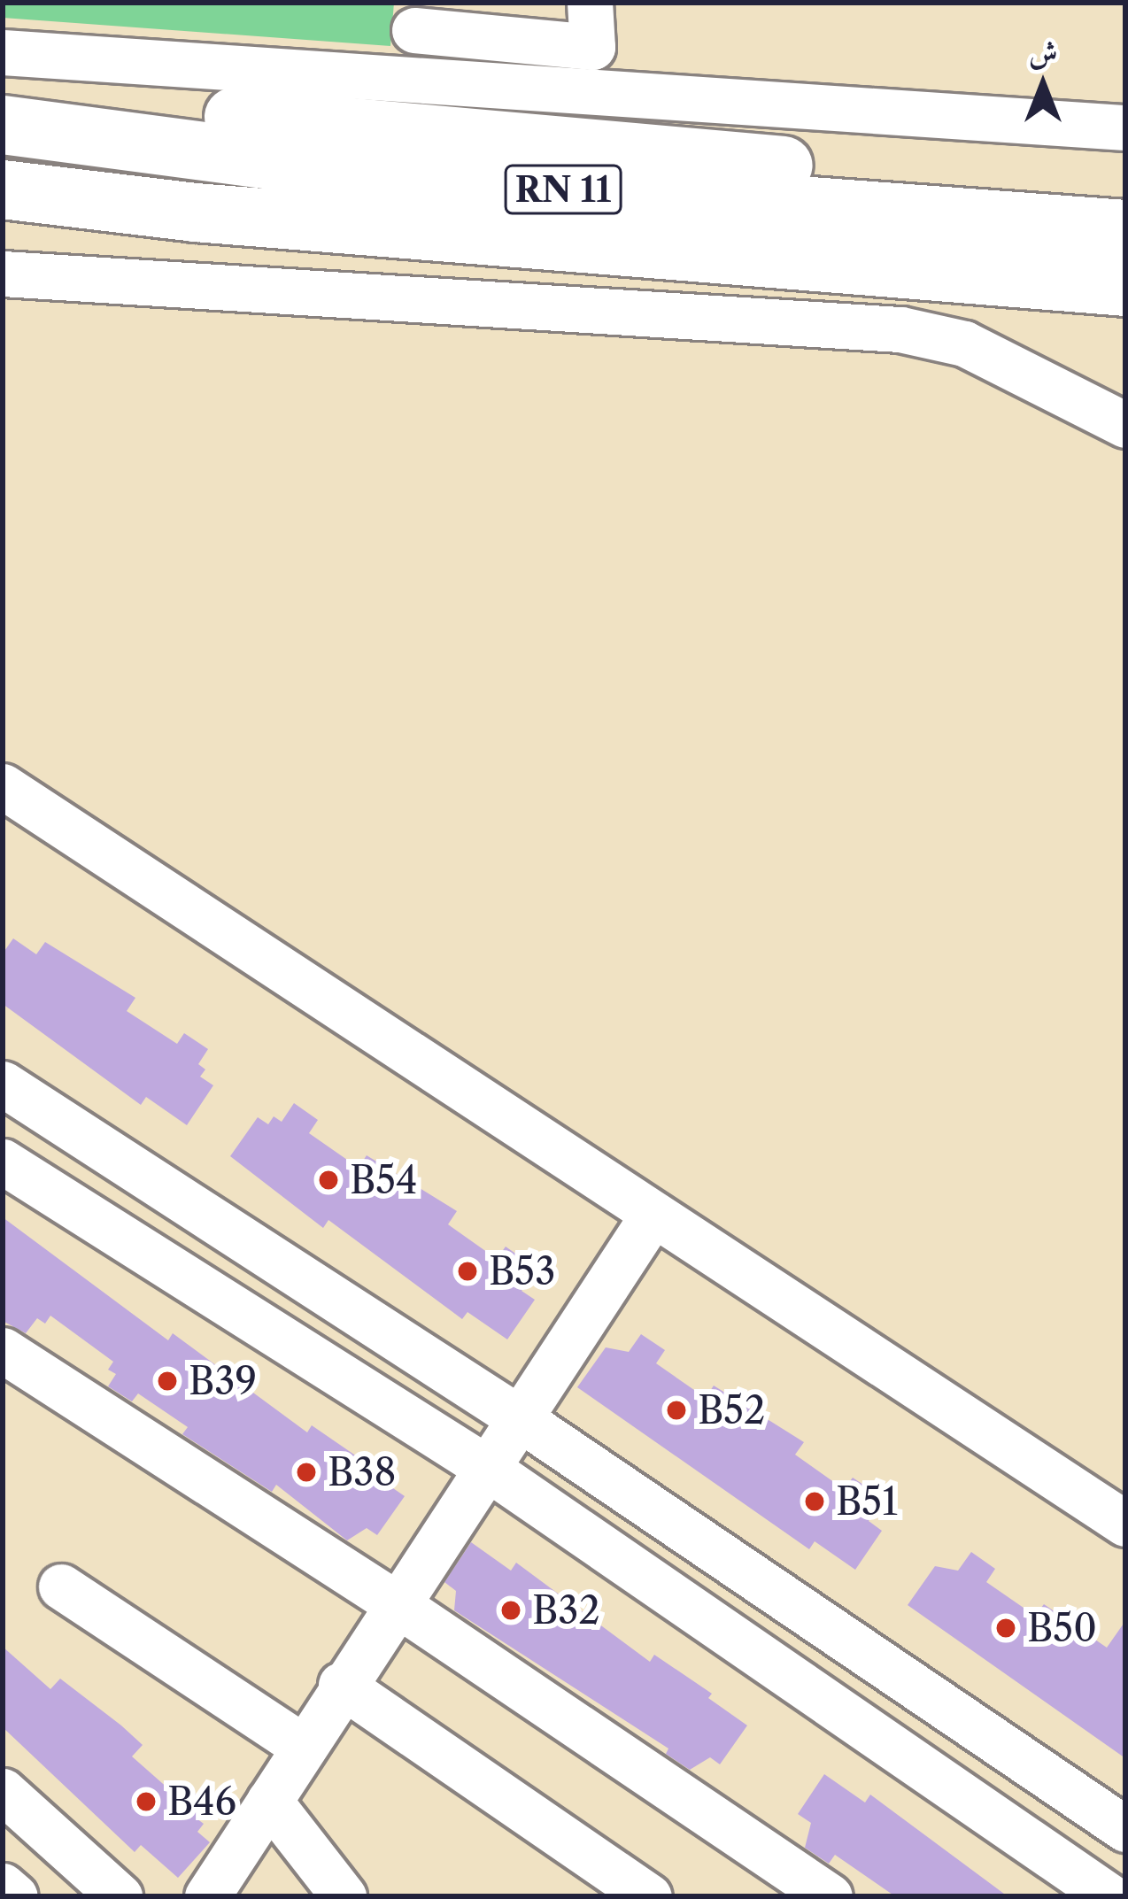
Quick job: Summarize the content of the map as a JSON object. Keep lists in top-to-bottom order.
{
  "streets": {
    "highway": ["RN 11"]
  },
  "places": [
    "B54",
    "B53",
    "B39",
    "B52",
    "B38",
    "B51",
    "B32",
    "B50",
    "B46"
  ],
  "north": "top"
}
